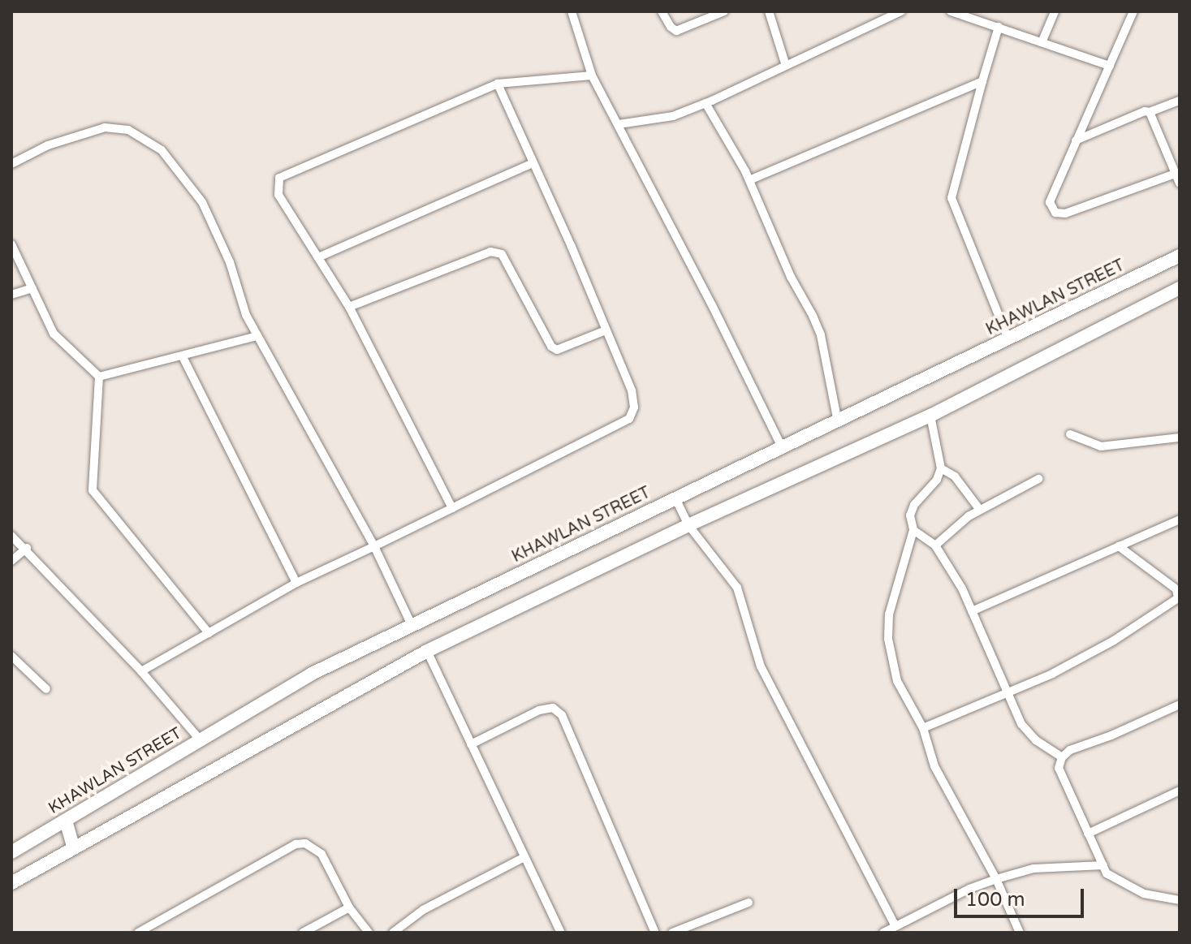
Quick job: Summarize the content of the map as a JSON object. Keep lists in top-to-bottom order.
{
  "streets": {
    "main road": ["KHAWLAN STREET"]
  },
  "scale_bar": "100 m"
}
